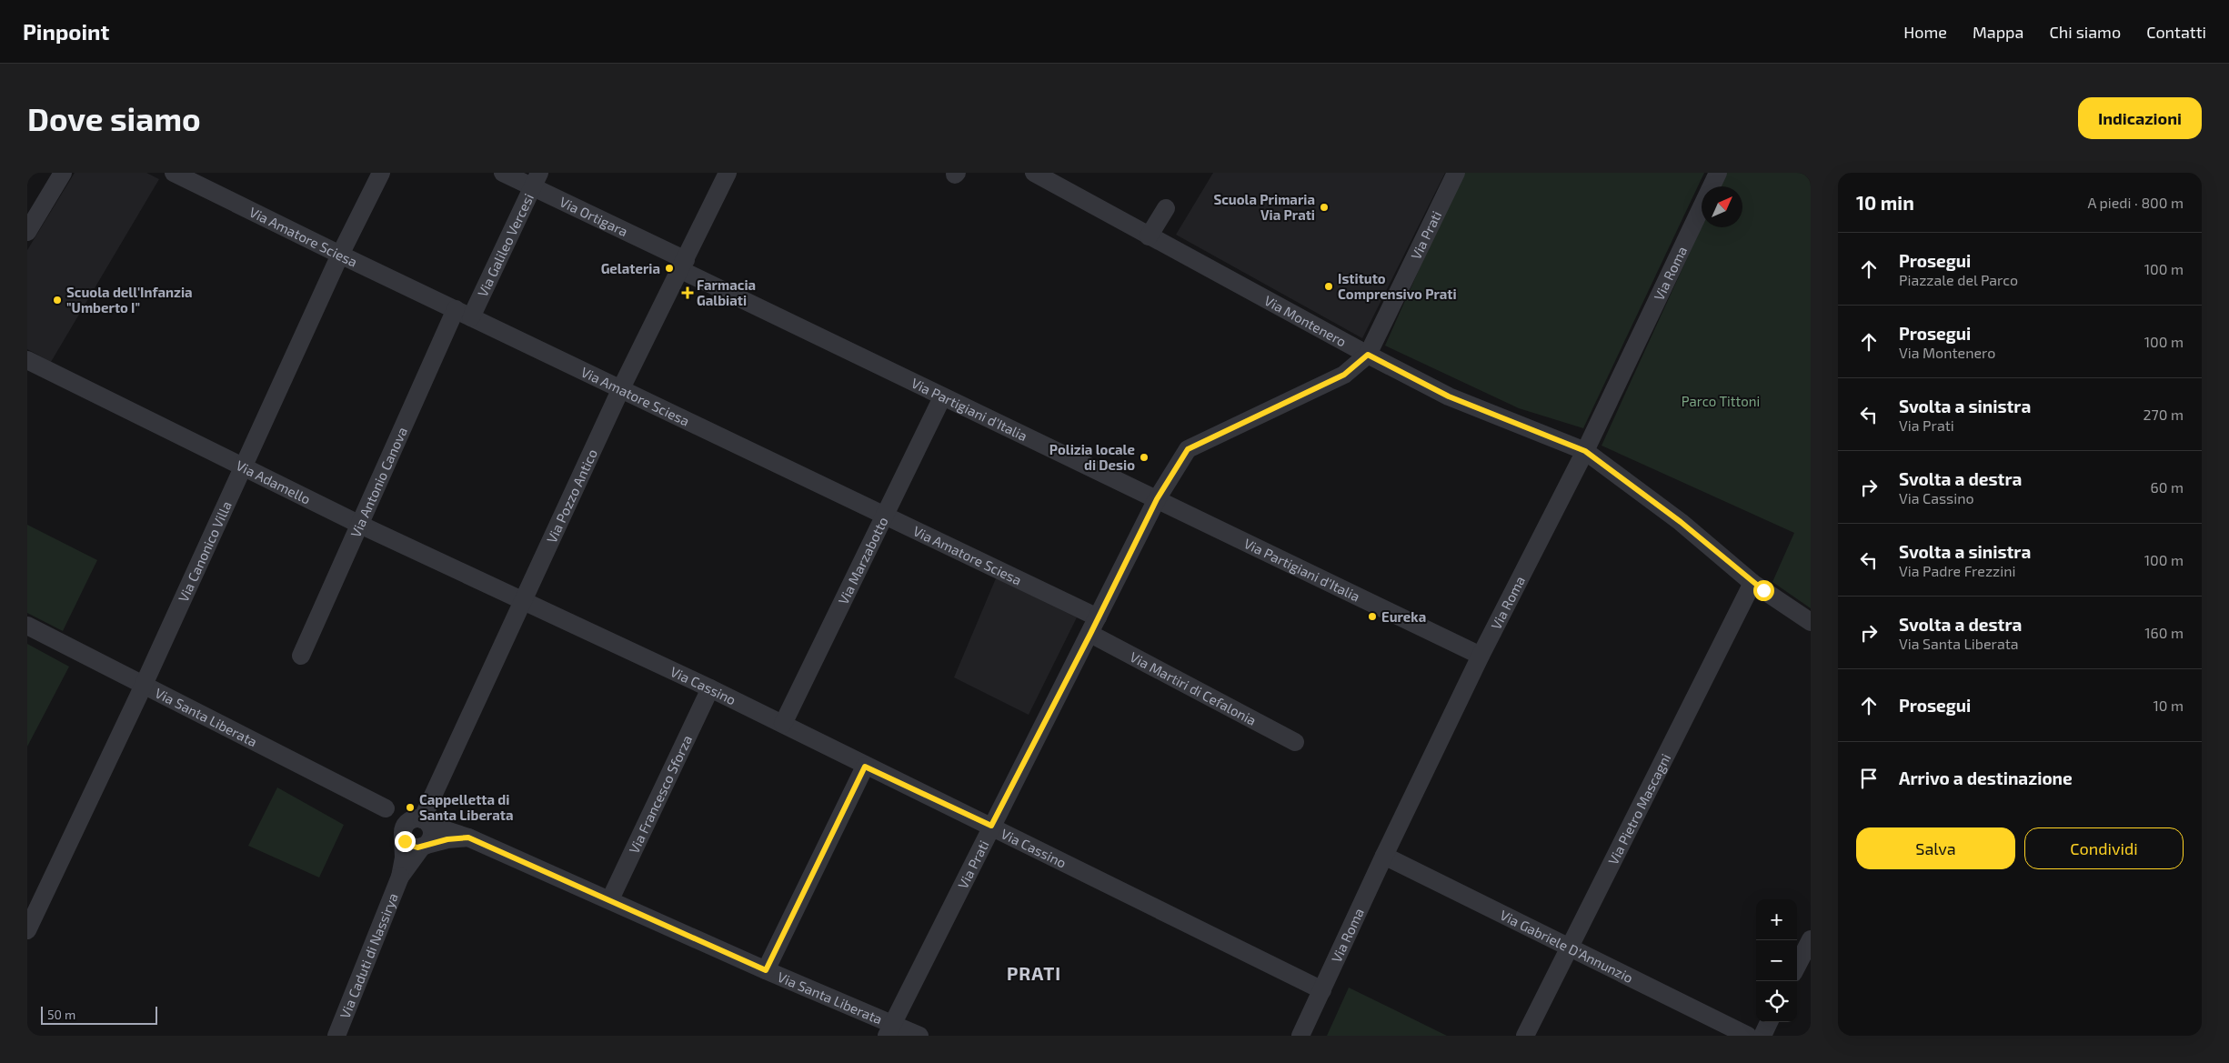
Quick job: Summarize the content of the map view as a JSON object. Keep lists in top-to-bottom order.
{
  "streets": {
    "street": [
      "Via Ortigara",
      "Via Prati",
      "Via Amatore Sciesa",
      "Via Galileo Vercesi",
      "Via Roma",
      "Via Montenero",
      "Via Partigiani d'Italia",
      "Via Adamello",
      "Via Antonio Canova",
      "Via Pozzo Antico",
      "Via Canonico Villa",
      "Via Marzabotto",
      "Via Cassino",
      "Via Martiri di Cefalonia",
      "Via Santa Liberata",
      "Via Francesco Sforza",
      "Via Pietro Mascagni",
      "Via Gabriele D'Annunzio",
      "Via Caduti di Nassirya"
    ]
  },
  "crossings": [
    ["Via Ortigara", "Via Galileo Vercesi"],
    ["Via Ortigara", "Via Partigiani d'Italia"],
    ["Via Ortigara", "Via Pozzo Antico"],
    ["Via Prati", "Via Amatore Sciesa"],
    ["Via Prati", "Via Montenero"],
    ["Via Prati", "Via Partigiani d'Italia"],
    ["Via Prati", "Via Cassino"],
    ["Via Prati", "Via Martiri di Cefalonia"],
    ["Via Prati", "Via Santa Liberata"],
    ["Via Amatore Sciesa", "Via Galileo Vercesi"],
    ["Via Amatore Sciesa", "Via Antonio Canova"],
    ["Via Amatore Sciesa", "Via Pozzo Antico"],
    ["Via Amatore Sciesa", "Via Canonico Villa"],
    ["Via Amatore Sciesa", "Via Marzabotto"],
    ["Via Amatore Sciesa", "Via Martiri di Cefalonia"],
    ["Via Galileo Vercesi", "Via Antonio Canova"],
    ["Via Roma", "Via Montenero"],
    ["Via Roma", "Via Partigiani d'Italia"],
    ["Via Roma", "Via Cassino"],
    ["Via Roma", "Via Gabriele D'Annunzio"],
    ["Via Montenero", "Via Pietro Mascagni"],
    ["Via Partigiani d'Italia", "Via Pozzo Antico"],
    ["Via Partigiani d'Italia", "Via Marzabotto"],
    ["Via Adamello", "Via Antonio Canova"],
    ["Via Adamello", "Via Pozzo Antico"],
    ["Via Adamello", "Via Canonico Villa"],
    ["Via Adamello", "Via Cassino"],
    ["Via Pozzo Antico", "Via Cassino"],
    ["Via Pozzo Antico", "Via Santa Liberata"],
    ["Via Canonico Villa", "Via Santa Liberata"],
    ["Via Marzabotto", "Via Cassino"],
    ["Via Cassino", "Via Francesco Sforza"],
    ["Via Santa Liberata", "Via Francesco Sforza"],
    ["Via Pietro Mascagni", "Via Gabriele D'Annunzio"]
  ],
  "districts": ["PRATI"],
  "parks": ["Parco Tittoni"],
  "places": {
    "other": [
      "Scuola Primaria Via Prati",
      "Gelateria",
      "Istituto Comprensivo Prati",
      "Scuola dell'Infanzia \"Umberto I\"",
      "Polizia locale di Desio",
      "Eureka",
      "Cappelletta di Santa Liberata"
    ],
    "health": ["Farmacia Galbiati"]
  },
  "scale_bar": "50 m",
  "north": "top right",
  "page": {
    "header": "Pinpoint",
    "nav": [
      "Home",
      "Mappa",
      "Chi siamo",
      "Contatti"
    ],
    "buttons": [
      "Indicazioni",
      ["Salva", "Condividi"]
    ],
    "title": "Dove siamo",
    "heading": ["10 min", "A piedi · 800 m"],
    "list": [
      ["Prosegui", "Piazzale del Parco", "100 m"],
      ["Prosegui", "Via Montenero", "100 m"],
      ["Svolta a sinistra", "Via Prati", "270 m"],
      ["Svolta a destra", "Via Cassino", "60 m"],
      ["Svolta a sinistra", "Via Padre Frezzini", "100 m"],
      ["Svolta a destra", "Via Santa Liberata", "160 m"],
      ["Prosegui", "10 m"],
      "Arrivo a destinazione"
    ],
    "map_buttons": ["+", "−"],
    "scale": "50 m"
  }
}
